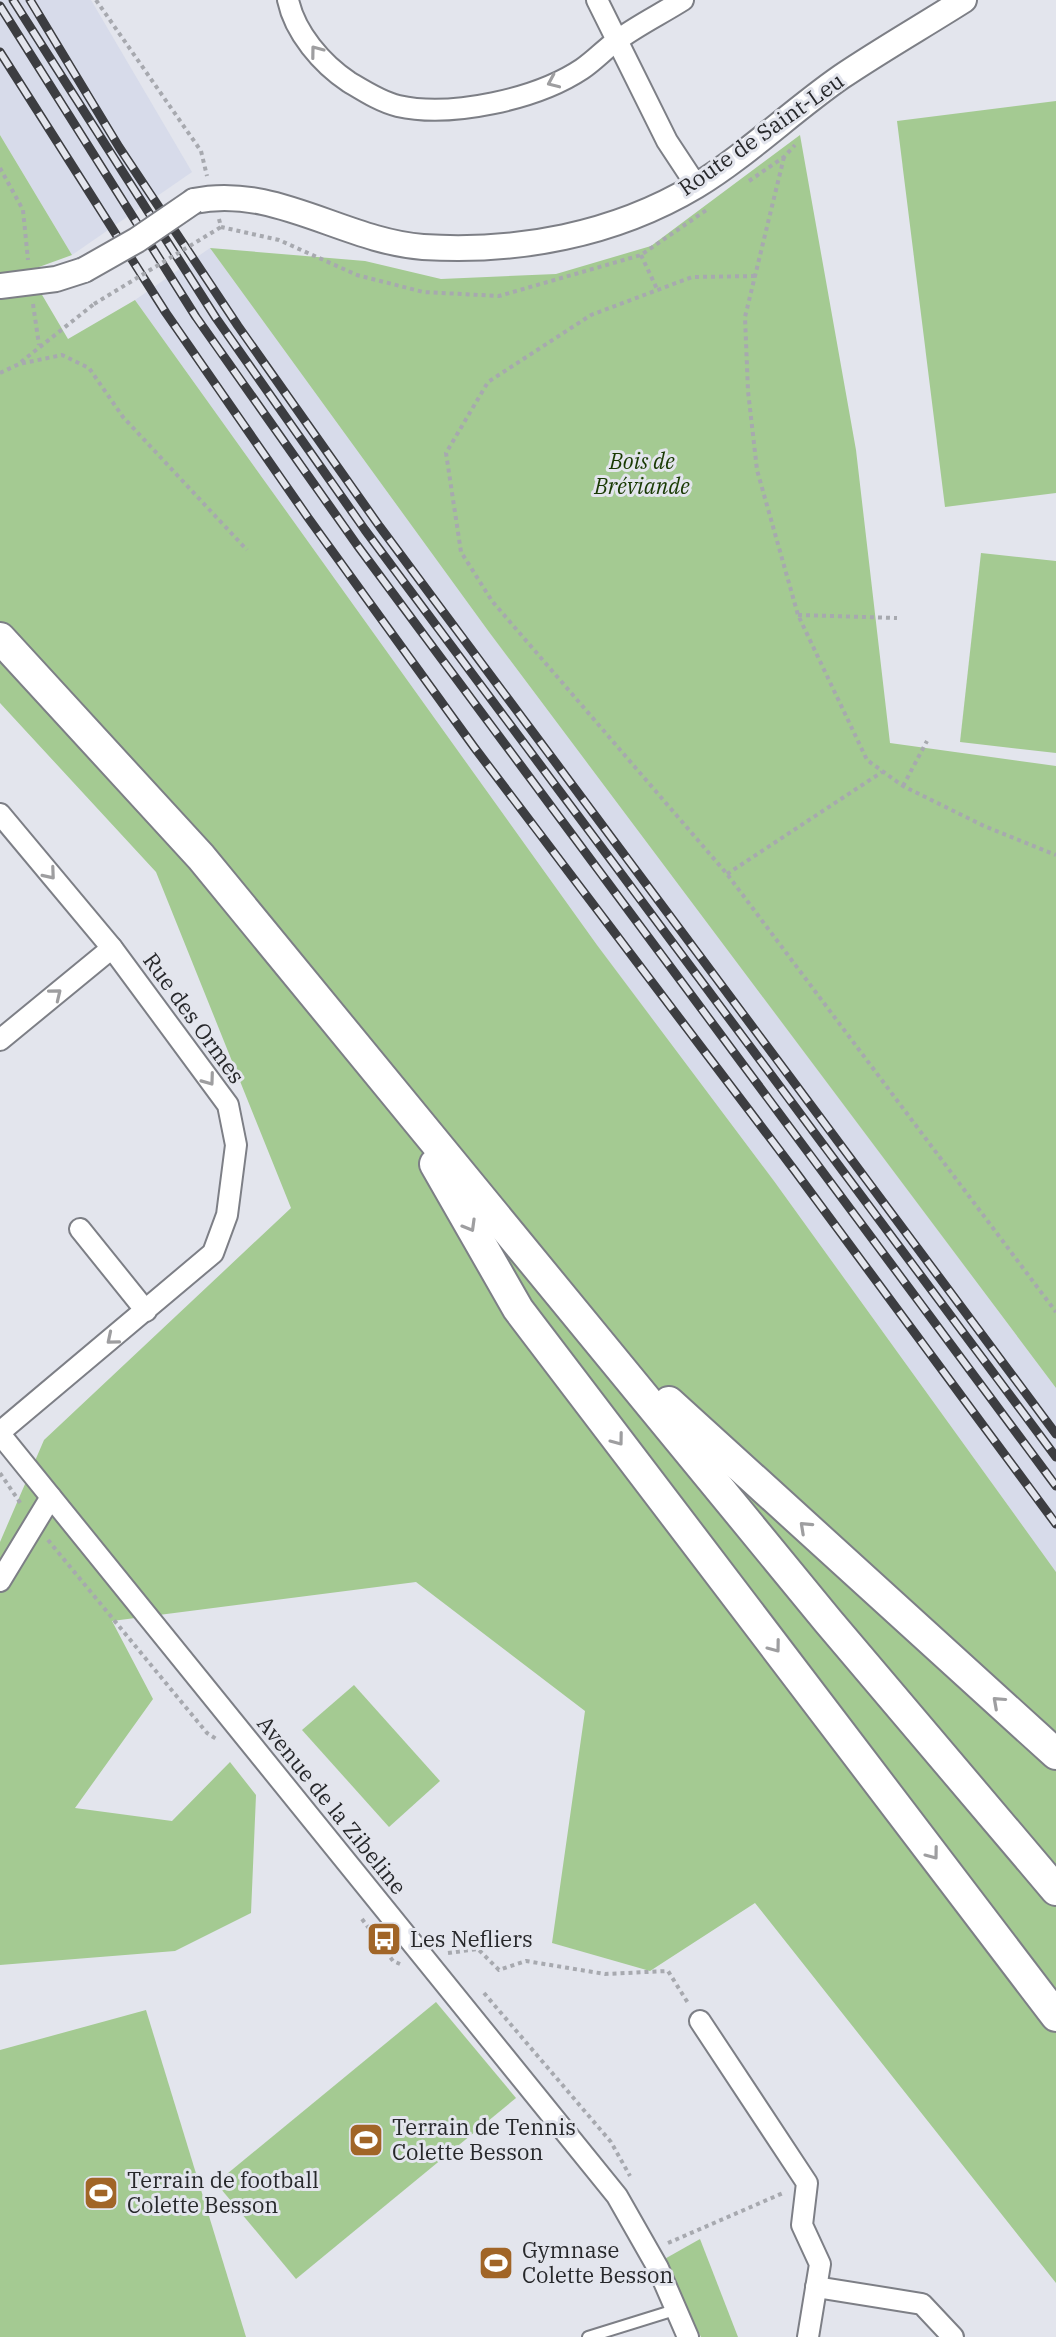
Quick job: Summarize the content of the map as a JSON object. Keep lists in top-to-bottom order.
{
  "streets": {
    "street": ["Route de Saint-Leu", "Rue des Ormes", "Avenue de la Zibeline"]
  },
  "crossings": [
    ["Rue des Ormes", "Avenue de la Zibeline"]
  ],
  "parks": ["Bois de Bréviande"],
  "places": {
    "bus stop": ["Les Nefliers"],
    "sports": ["Terrain de Tennis Colette Besson", "Terrain de football Colette Besson", "Gymnase Colette Besson"]
  }
}
